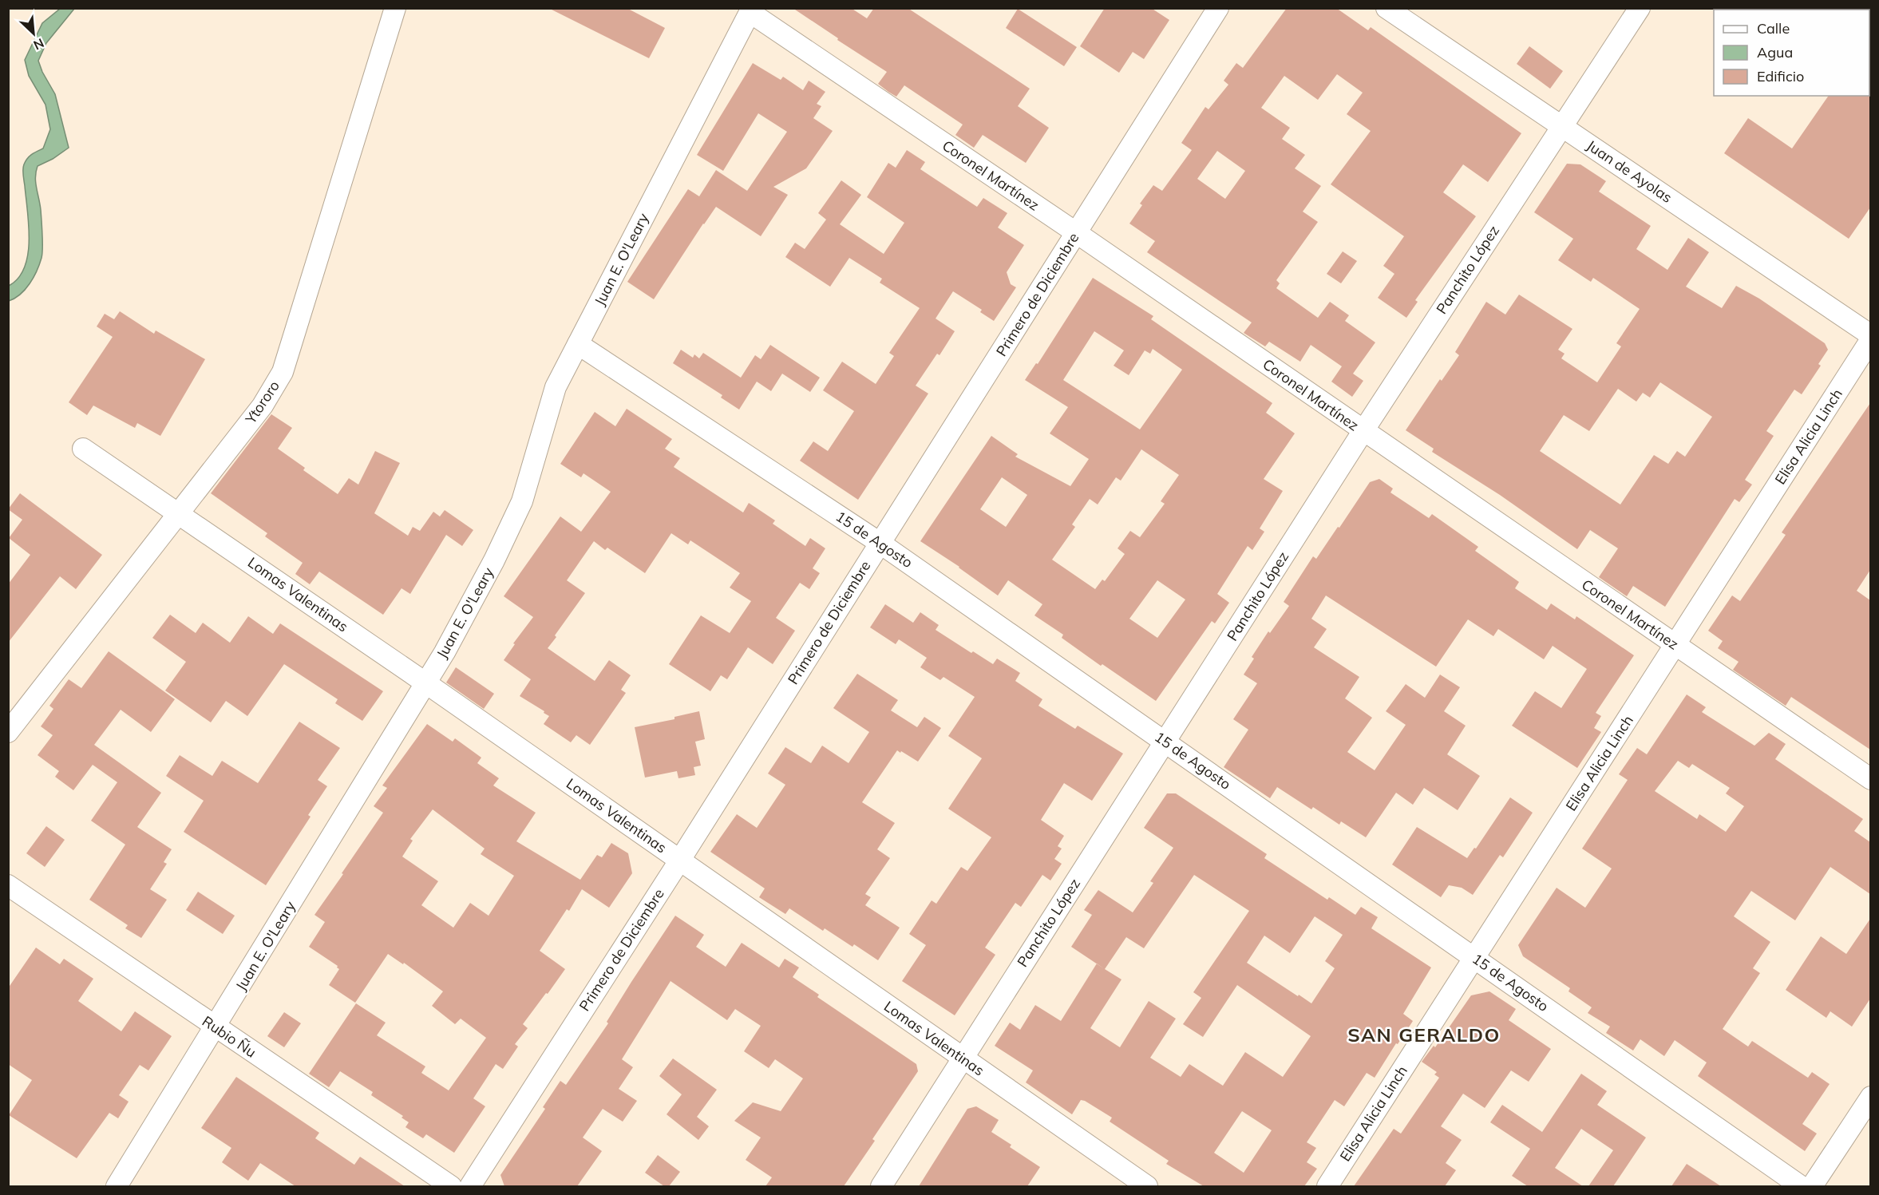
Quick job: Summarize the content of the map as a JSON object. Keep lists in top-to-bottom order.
{
  "streets": {
    "street": [
      "Juan de Ayolas",
      "Coronel Martínez",
      "Juan E. O'Leary",
      "Panchito López",
      "Primero de Diciembre",
      "Ytororo",
      "Elisa Alicia Linch",
      "15 de Agosto",
      "Lomas Valentinas",
      "Rubio Ñu"
    ]
  },
  "crossings": [
    ["Juan de Ayolas", "Panchito López"],
    ["Coronel Martínez", "Juan E. O'Leary"],
    ["Coronel Martínez", "Panchito López"],
    ["Coronel Martínez", "Primero de Diciembre"],
    ["Coronel Martínez", "Elisa Alicia Linch"],
    ["Juan E. O'Leary", "15 de Agosto"],
    ["Juan E. O'Leary", "Lomas Valentinas"],
    ["Juan E. O'Leary", "Rubio Ñu"],
    ["Panchito López", "15 de Agosto"],
    ["Panchito López", "Lomas Valentinas"],
    ["Primero de Diciembre", "15 de Agosto"],
    ["Primero de Diciembre", "Lomas Valentinas"],
    ["Ytororo", "Lomas Valentinas"],
    ["Elisa Alicia Linch", "15 de Agosto"]
  ],
  "districts": ["SAN GERALDO"],
  "legend": ["Calle", "Agua", "Edificio"],
  "north": "bottom right"
}
